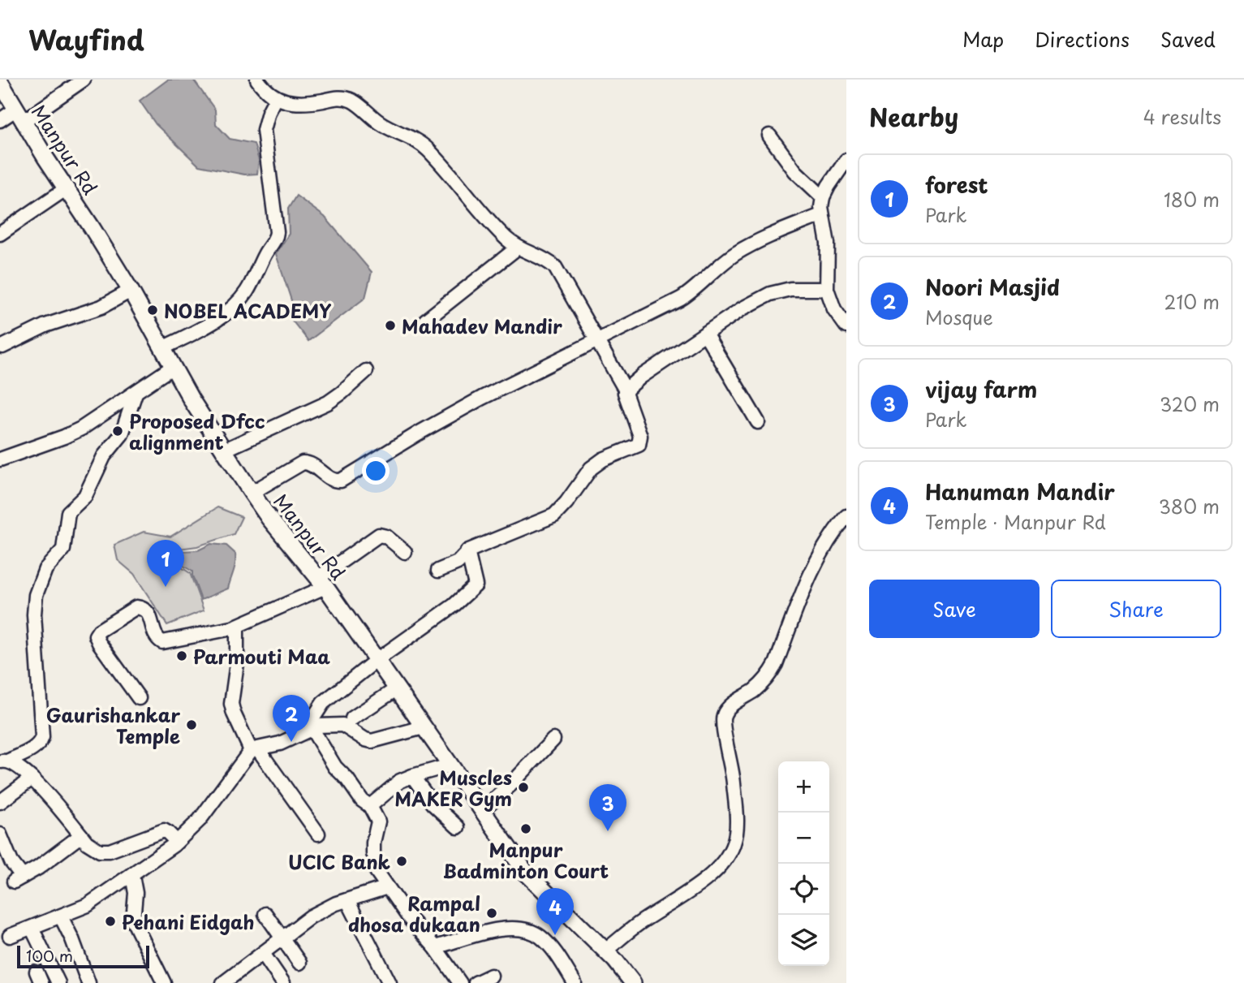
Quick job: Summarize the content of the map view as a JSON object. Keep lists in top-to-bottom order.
{
  "streets": {
    "main road": ["Manpur Rd"]
  },
  "places": [
    "NOBEL ACADEMY",
    "Mahadev Mandir",
    "Proposed Dfcc alignment",
    "Parmouti Maa",
    "Gaurishankar Temple",
    "Muscles MAKER Gym",
    "Manpur Badminton Court",
    "UCIC Bank",
    "Rampal dhosa dukaan",
    "Pehani Eidgah"
  ],
  "scale_bar": "100 m",
  "page": {
    "header": "Wayfind",
    "nav": ["Map", "Directions", "Saved"],
    "heading": ["Nearby", "4 results"],
    "list": [
      {
        "mark": "1",
        "name": "forest",
        "note": "Park",
        "value": "180 m"
      },
      {
        "mark": "2",
        "name": "Noori Masjid",
        "note": "Mosque",
        "value": "210 m"
      },
      {
        "mark": "3",
        "name": "vijay farm",
        "note": "Park",
        "value": "320 m"
      },
      {
        "mark": "4",
        "name": "Hanuman Mandir",
        "note": "Temple · Manpur Rd",
        "value": "380 m"
      }
    ],
    "pins": [
      "1",
      "2",
      "3",
      "4"
    ],
    "buttons": ["Save", "Share"],
    "map_buttons": ["+", "−"],
    "scale": "100 m"
  }
}
